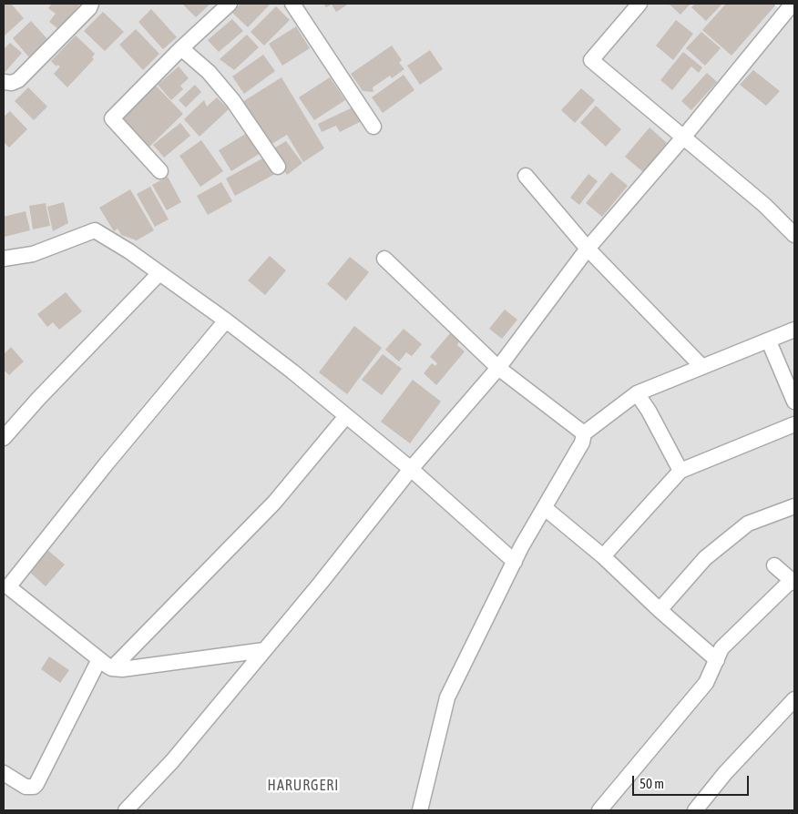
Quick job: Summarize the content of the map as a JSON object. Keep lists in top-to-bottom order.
{
  "districts": ["HARURGERI"],
  "scale_bar": "50 m"
}
